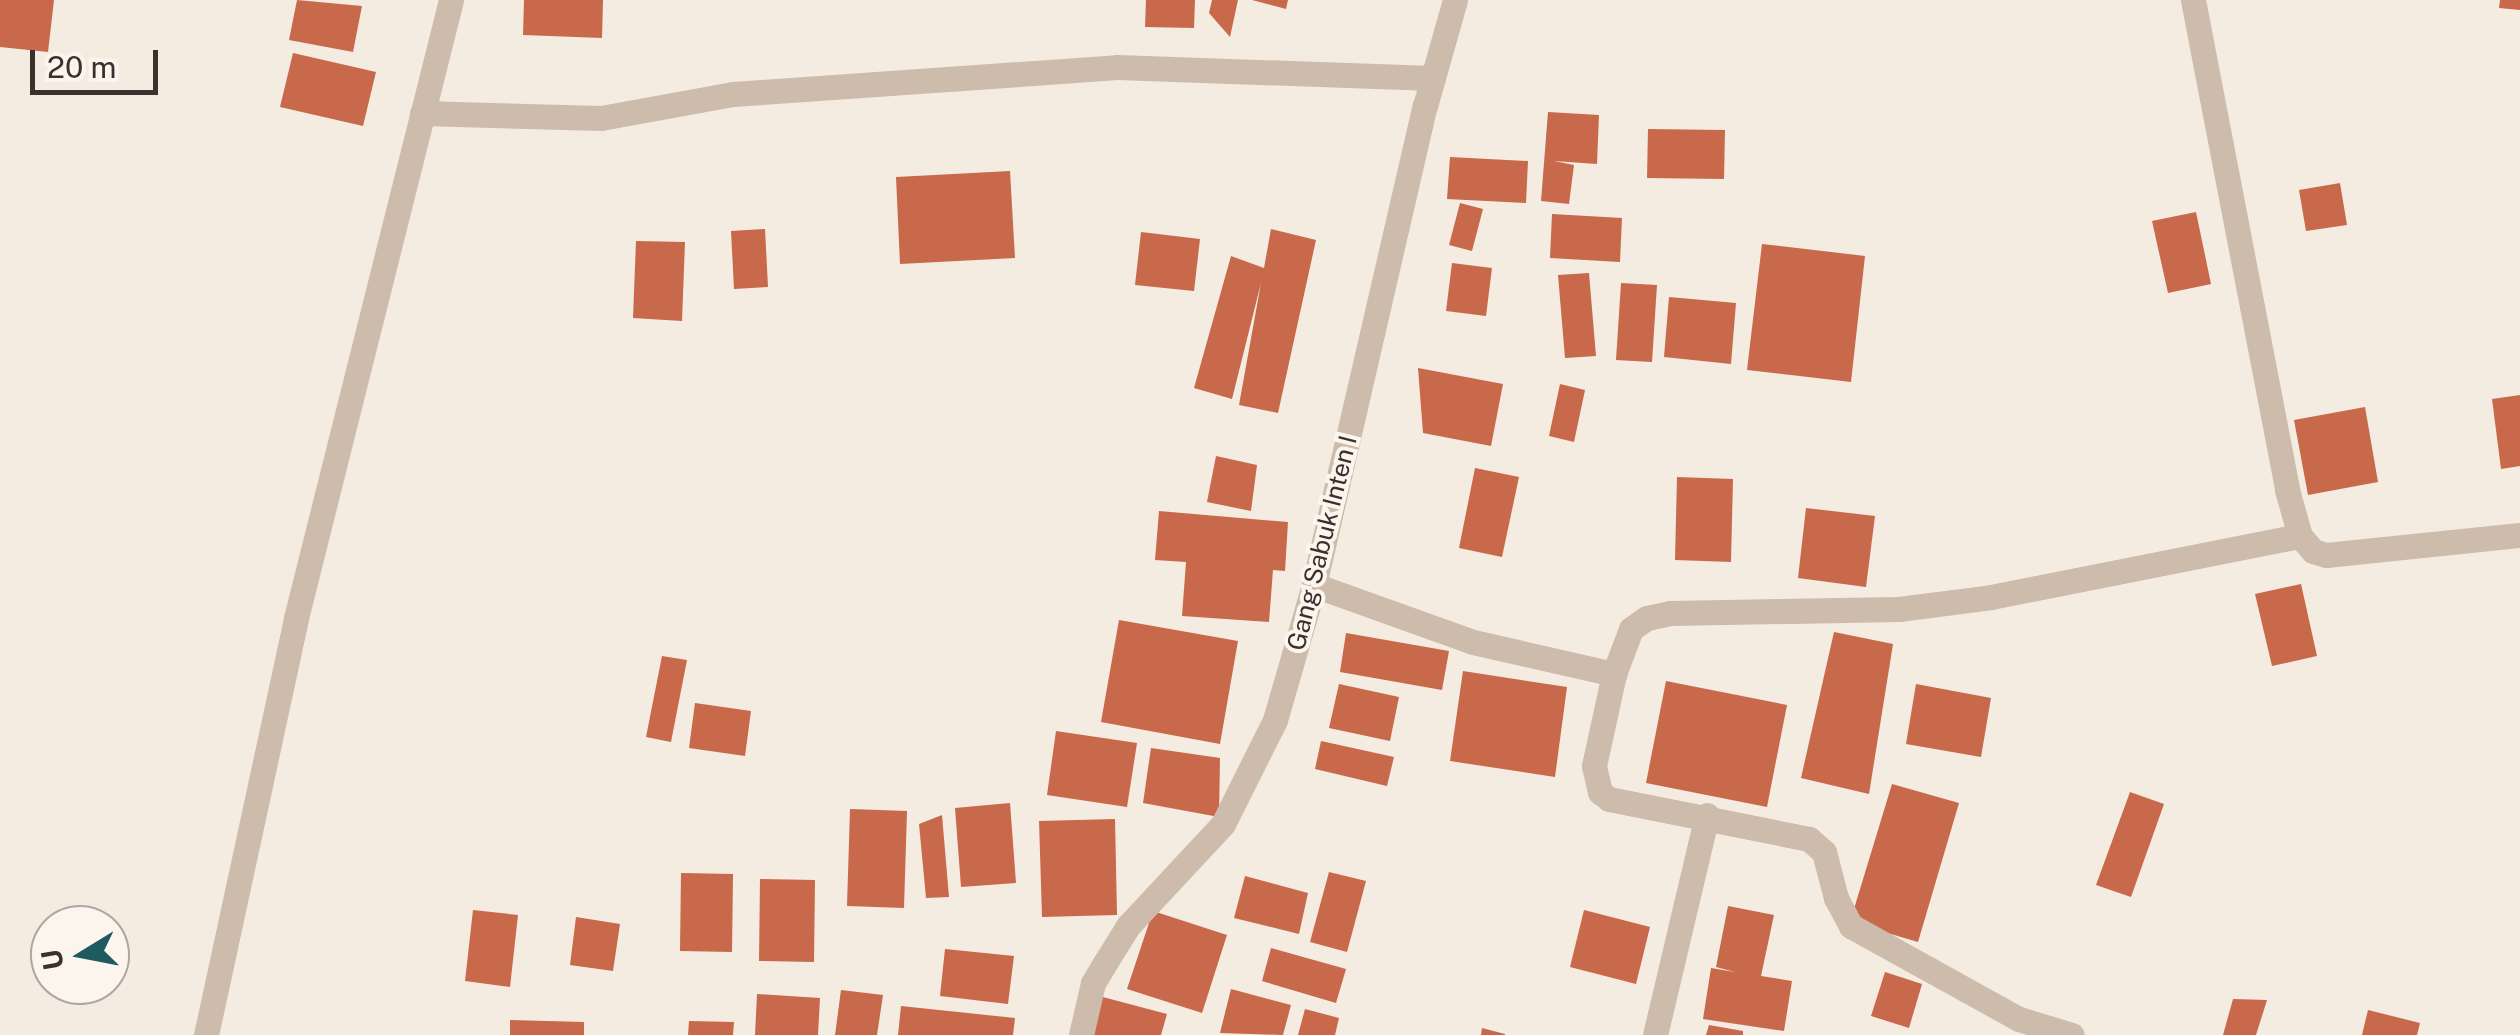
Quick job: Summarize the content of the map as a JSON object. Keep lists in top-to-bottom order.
{
  "streets": {
    "street": ["Gang Sabuk Inten I"]
  },
  "scale_bar": "20 m",
  "north": "left"
}
